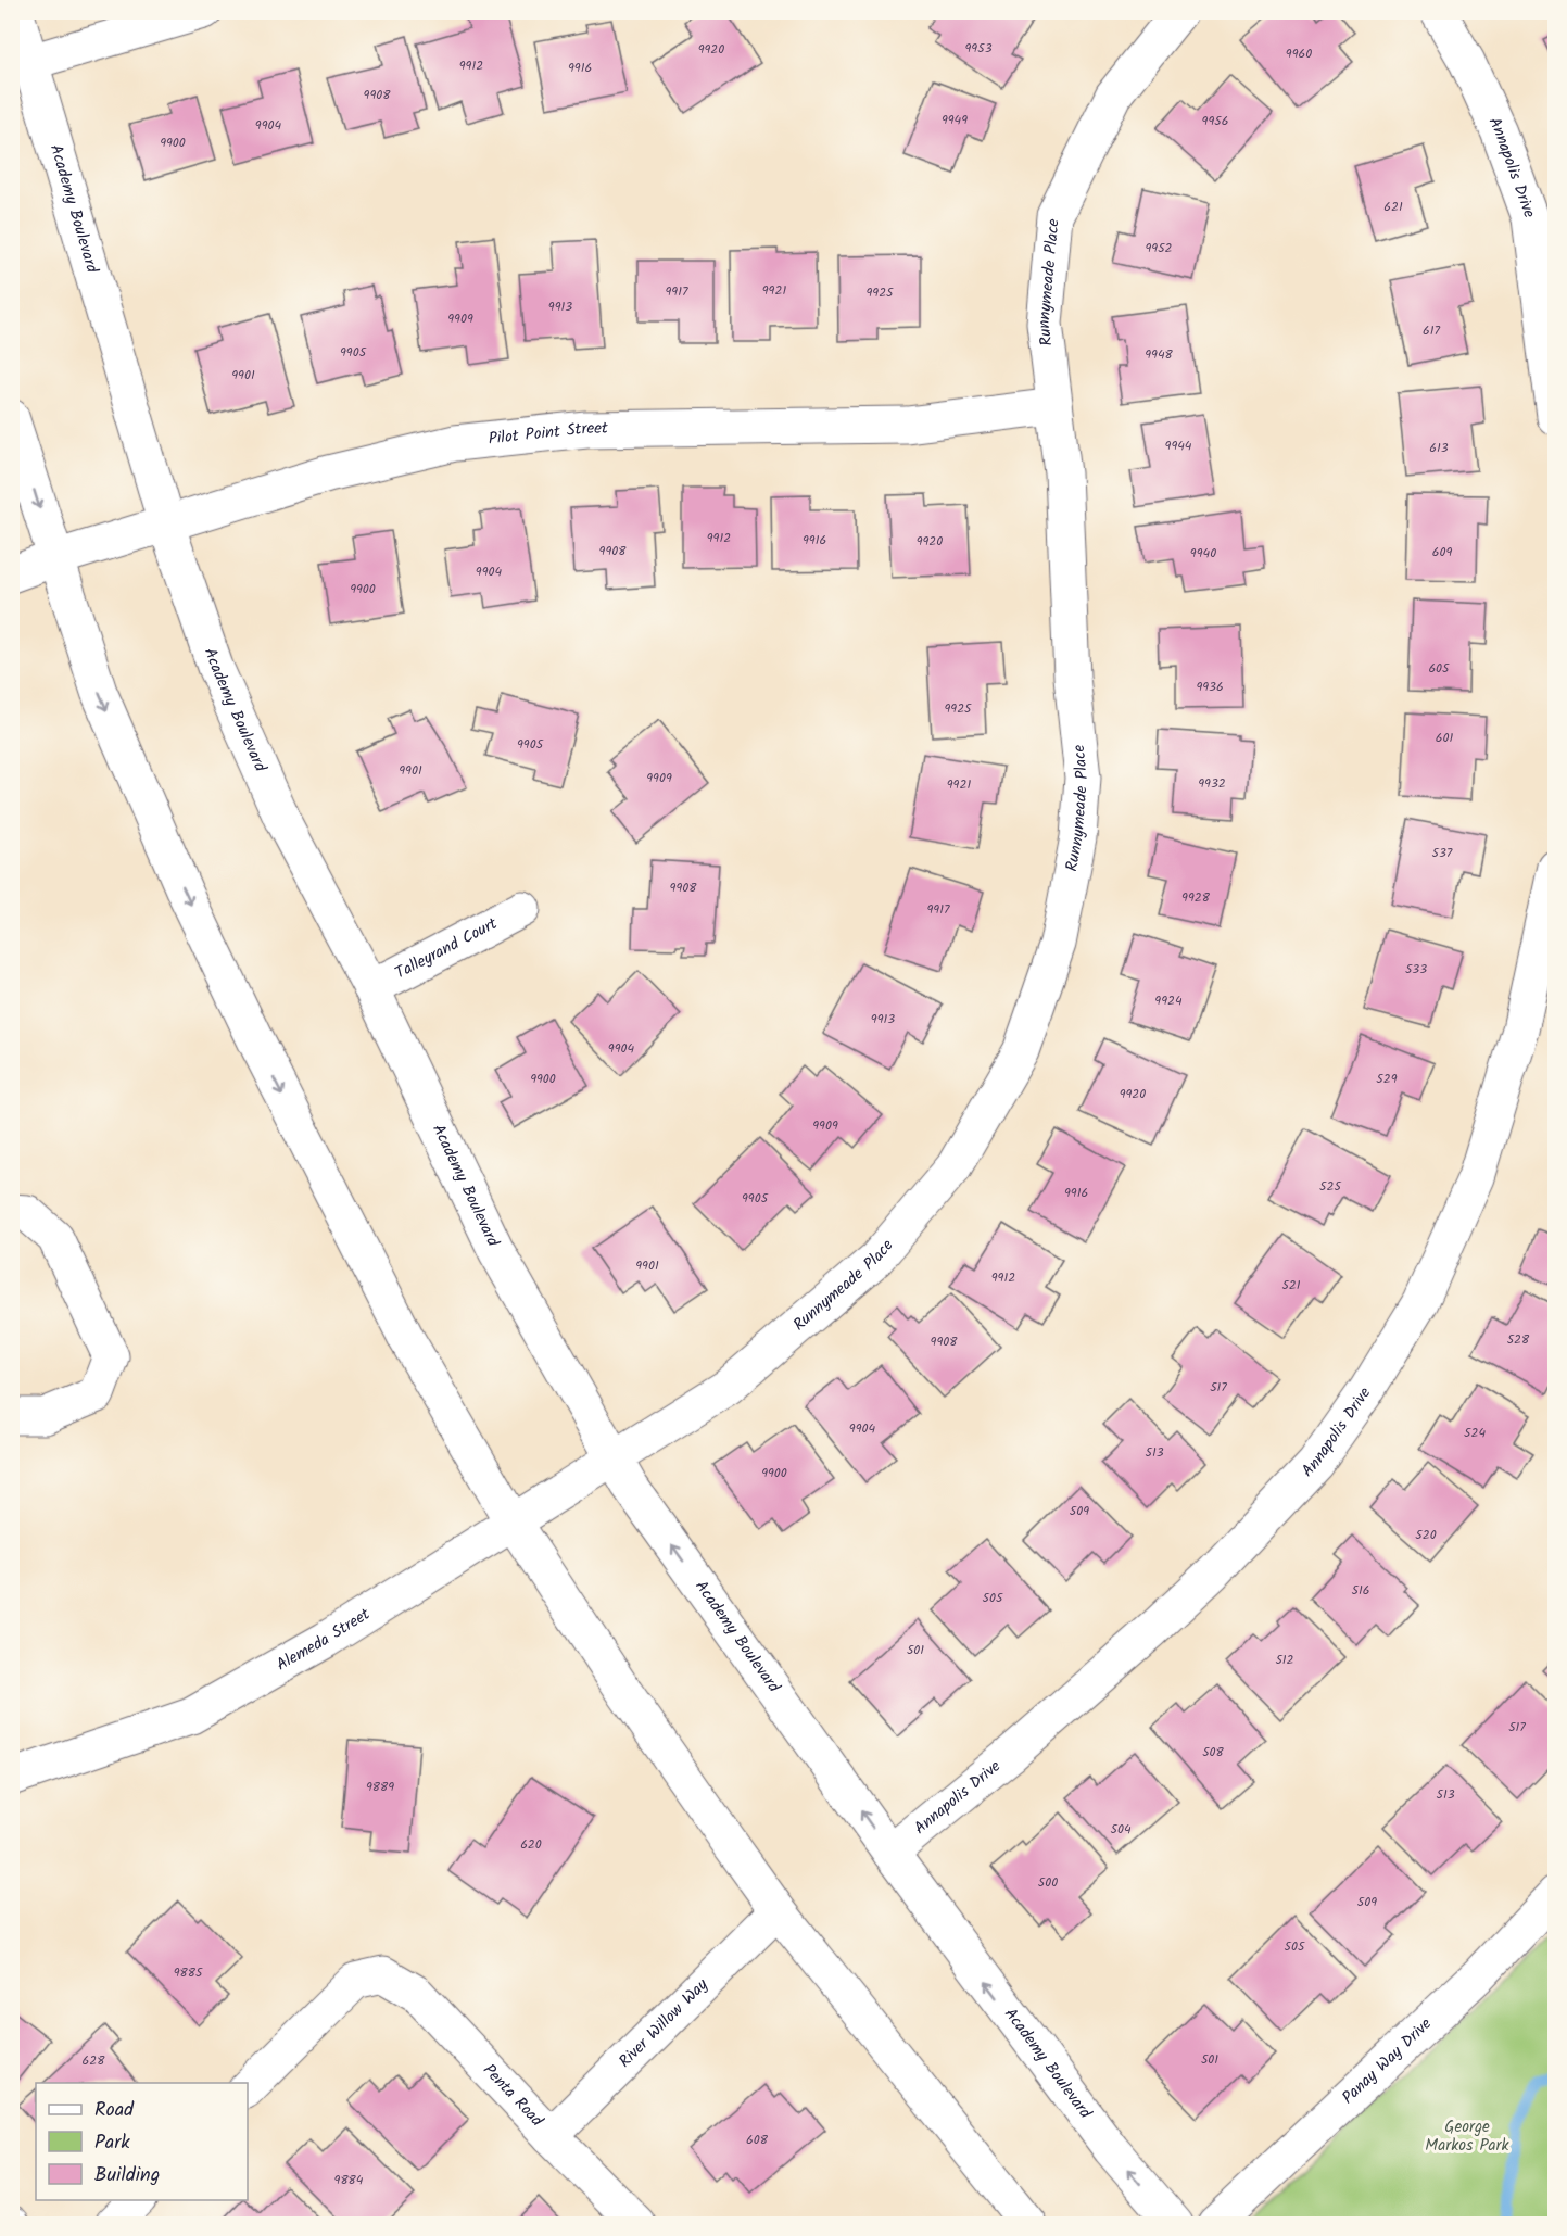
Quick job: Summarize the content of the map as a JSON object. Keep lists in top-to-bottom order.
{
  "streets": {
    "street": [
      "Annapolis Drive",
      "Academy Boulevard",
      "Runnymeade Place",
      "Pilot Point Street",
      "Talleyrand Court",
      "Alemeda Street",
      "River Willow Way",
      "Panay Way Drive",
      "Penta Road"
    ]
  },
  "crossings": [
    ["Annapolis Drive", "Academy Boulevard"],
    ["Academy Boulevard", "Runnymeade Place"],
    ["Academy Boulevard", "Pilot Point Street"],
    ["Academy Boulevard", "Talleyrand Court"],
    ["Academy Boulevard", "Alemeda Street"],
    ["Runnymeade Place", "Pilot Point Street"],
    ["Runnymeade Place", "Alemeda Street"],
    ["River Willow Way", "Penta Road"]
  ],
  "parks": ["George Markos Park"],
  "house_numbers": [
    "9953",
    "9920",
    "9960",
    "9912",
    "9916",
    "9908",
    "9949",
    "9956",
    "9904",
    "9900",
    "621",
    "9952",
    "9921",
    "9917",
    "9925",
    "9913",
    "9909",
    "617",
    "9905",
    "9948",
    "9901",
    "9944",
    "613",
    "9912",
    "9916",
    "9920",
    "9908",
    "609",
    "9940",
    "9904",
    "9900",
    "605",
    "9936",
    "9925",
    "601",
    "9905",
    "9901",
    "9909",
    "9932",
    "9921",
    "537",
    "9908",
    "9928",
    "9917",
    "533",
    "9924",
    "9913",
    "9904",
    "9900",
    "529",
    "9920",
    "9909",
    "525",
    "9916",
    "9905",
    "9901",
    "9912",
    "521",
    "528",
    "9908",
    "517",
    "9904",
    "524",
    "513",
    "9900",
    "509",
    "520",
    "516",
    "505",
    "501",
    "512",
    "517",
    "508",
    "9889",
    "513",
    "504",
    "620",
    "500",
    "509",
    "505",
    "9885",
    "501",
    "628",
    "608",
    "9884"
  ],
  "legend": ["Road", "Park", "Building"]
}
